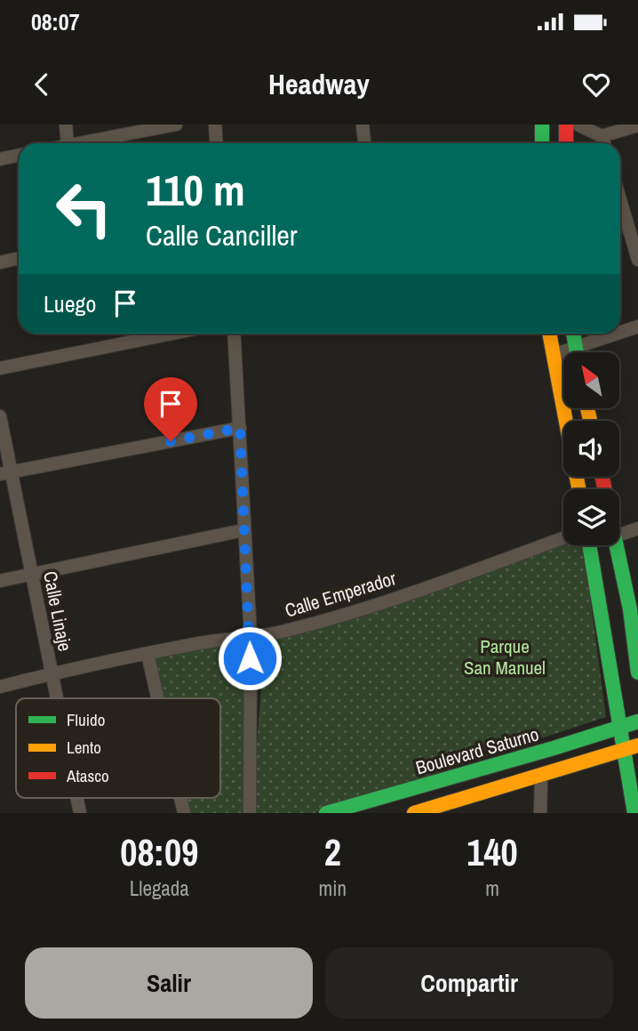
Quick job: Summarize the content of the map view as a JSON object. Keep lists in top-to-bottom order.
{
  "streets": {
    "street": ["Calle Emperador", "Calle Linaje", "Boulevard Saturno"]
  },
  "crossings": [
    ["Calle Emperador", "Calle Linaje"]
  ],
  "parks": ["Parque San Manuel"],
  "legend": ["Fluido", "Lento", "Atasco"],
  "north": "top left",
  "page": {
    "status": "08:07",
    "header": "Headway",
    "turn": ["110 m", "Calle Canciller"],
    "then": "Luego",
    "eta": [
      "08:09",
      "Llegada",
      "2",
      "min",
      "140",
      "m"
    ],
    "buttons": ["Salir", "Compartir"]
  }
}
